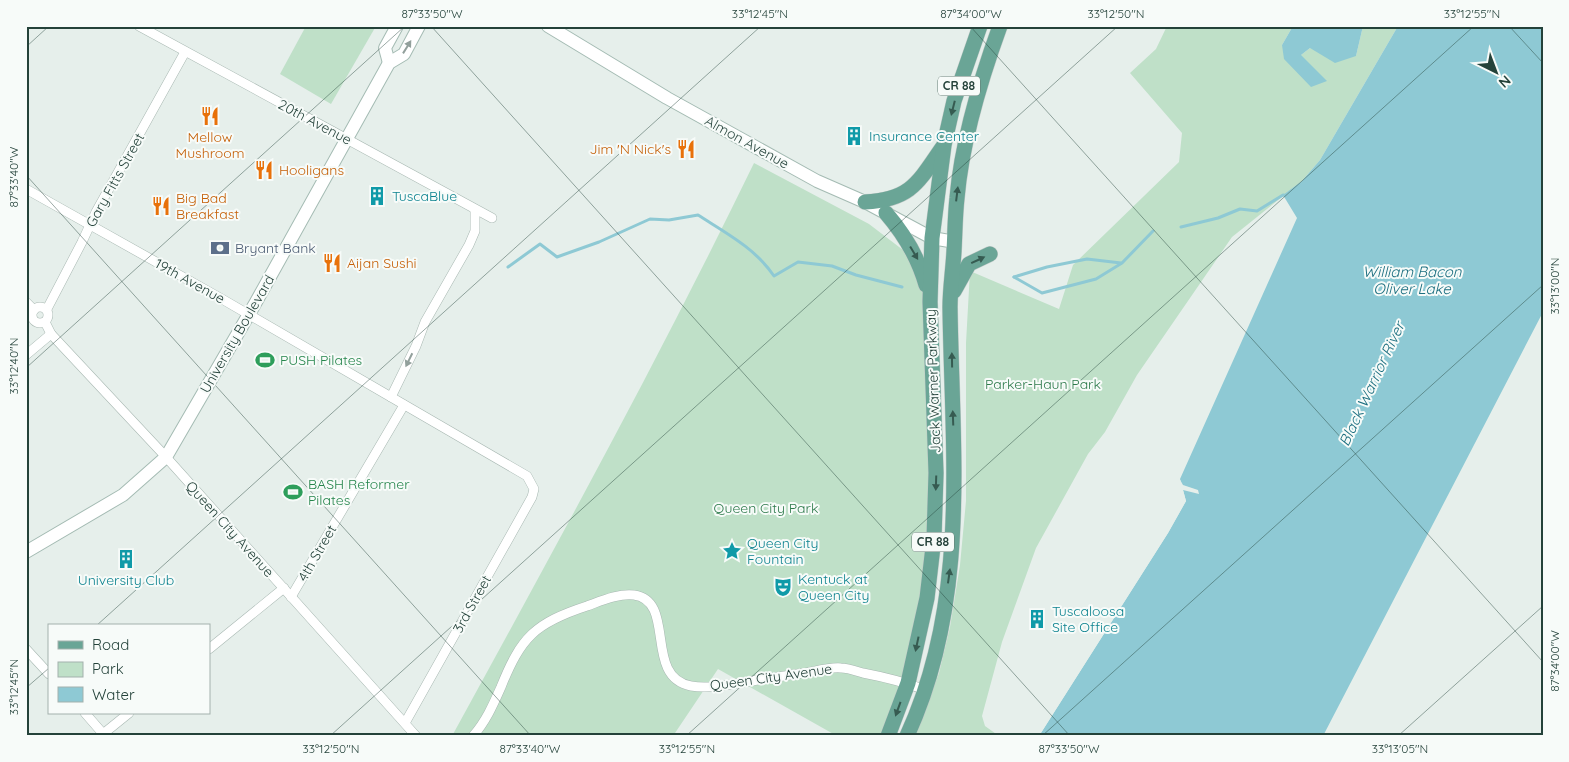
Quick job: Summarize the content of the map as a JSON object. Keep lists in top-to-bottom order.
{
  "streets": {
    "main road": [
      "CR 88",
      "Almon Avenue",
      "University Boulevard",
      "Jack Warner Parkway"
    ],
    "street": [
      "20th Avenue",
      "Gary Fitts Street",
      "19th Avenue",
      "Queen City Avenue",
      "4th Street",
      "3rd Street"
    ]
  },
  "crossings": [
    ["20th Avenue", "Gary Fitts Street"],
    ["20th Avenue", "University Boulevard"],
    ["Almon Avenue", "Jack Warner Parkway"],
    ["Gary Fitts Street", "19th Avenue"],
    ["Gary Fitts Street", "Queen City Avenue"],
    ["19th Avenue", "University Boulevard"],
    ["19th Avenue", "4th Street"],
    ["19th Avenue", "3rd Street"],
    ["University Boulevard", "Queen City Avenue"],
    ["Jack Warner Parkway", "Queen City Avenue"],
    ["Queen City Avenue", "4th Street"],
    ["Queen City Avenue", "3rd Street"]
  ],
  "water": ["William Bacon Oliver Lake", "Black Warrior River"],
  "parks": ["Parker-Haun Park", "Queen City Park"],
  "places": {
    "restaurant": [
      "Mellow Mushroom",
      "Jim 'N Nick's",
      "Hooligans",
      "Big Bad Breakfast",
      "Aijan Sushi"
    ],
    "building": [
      "Insurance Center",
      "TuscaBlue",
      "University Club",
      "Tuscaloosa Site Office"
    ],
    "bank": ["Bryant Bank"],
    "sports": ["PUSH Pilates", "BASH Reformer Pilates"],
    "place": ["Queen City Fountain"],
    "theatre": ["Kentuck at Queen City"]
  },
  "legend": ["Road", "Park", "Water"],
  "north": "bottom right",
  "coordinates": [
    "87°33'50\"W",
    "33°12'45\"N",
    "87°34'00\"W",
    "33°12'50\"N",
    "33°12'55\"N",
    "87°33'40\"W",
    "33°13'00\"N",
    "33°12'40\"N",
    "33°13'05\"N"
  ]
}
